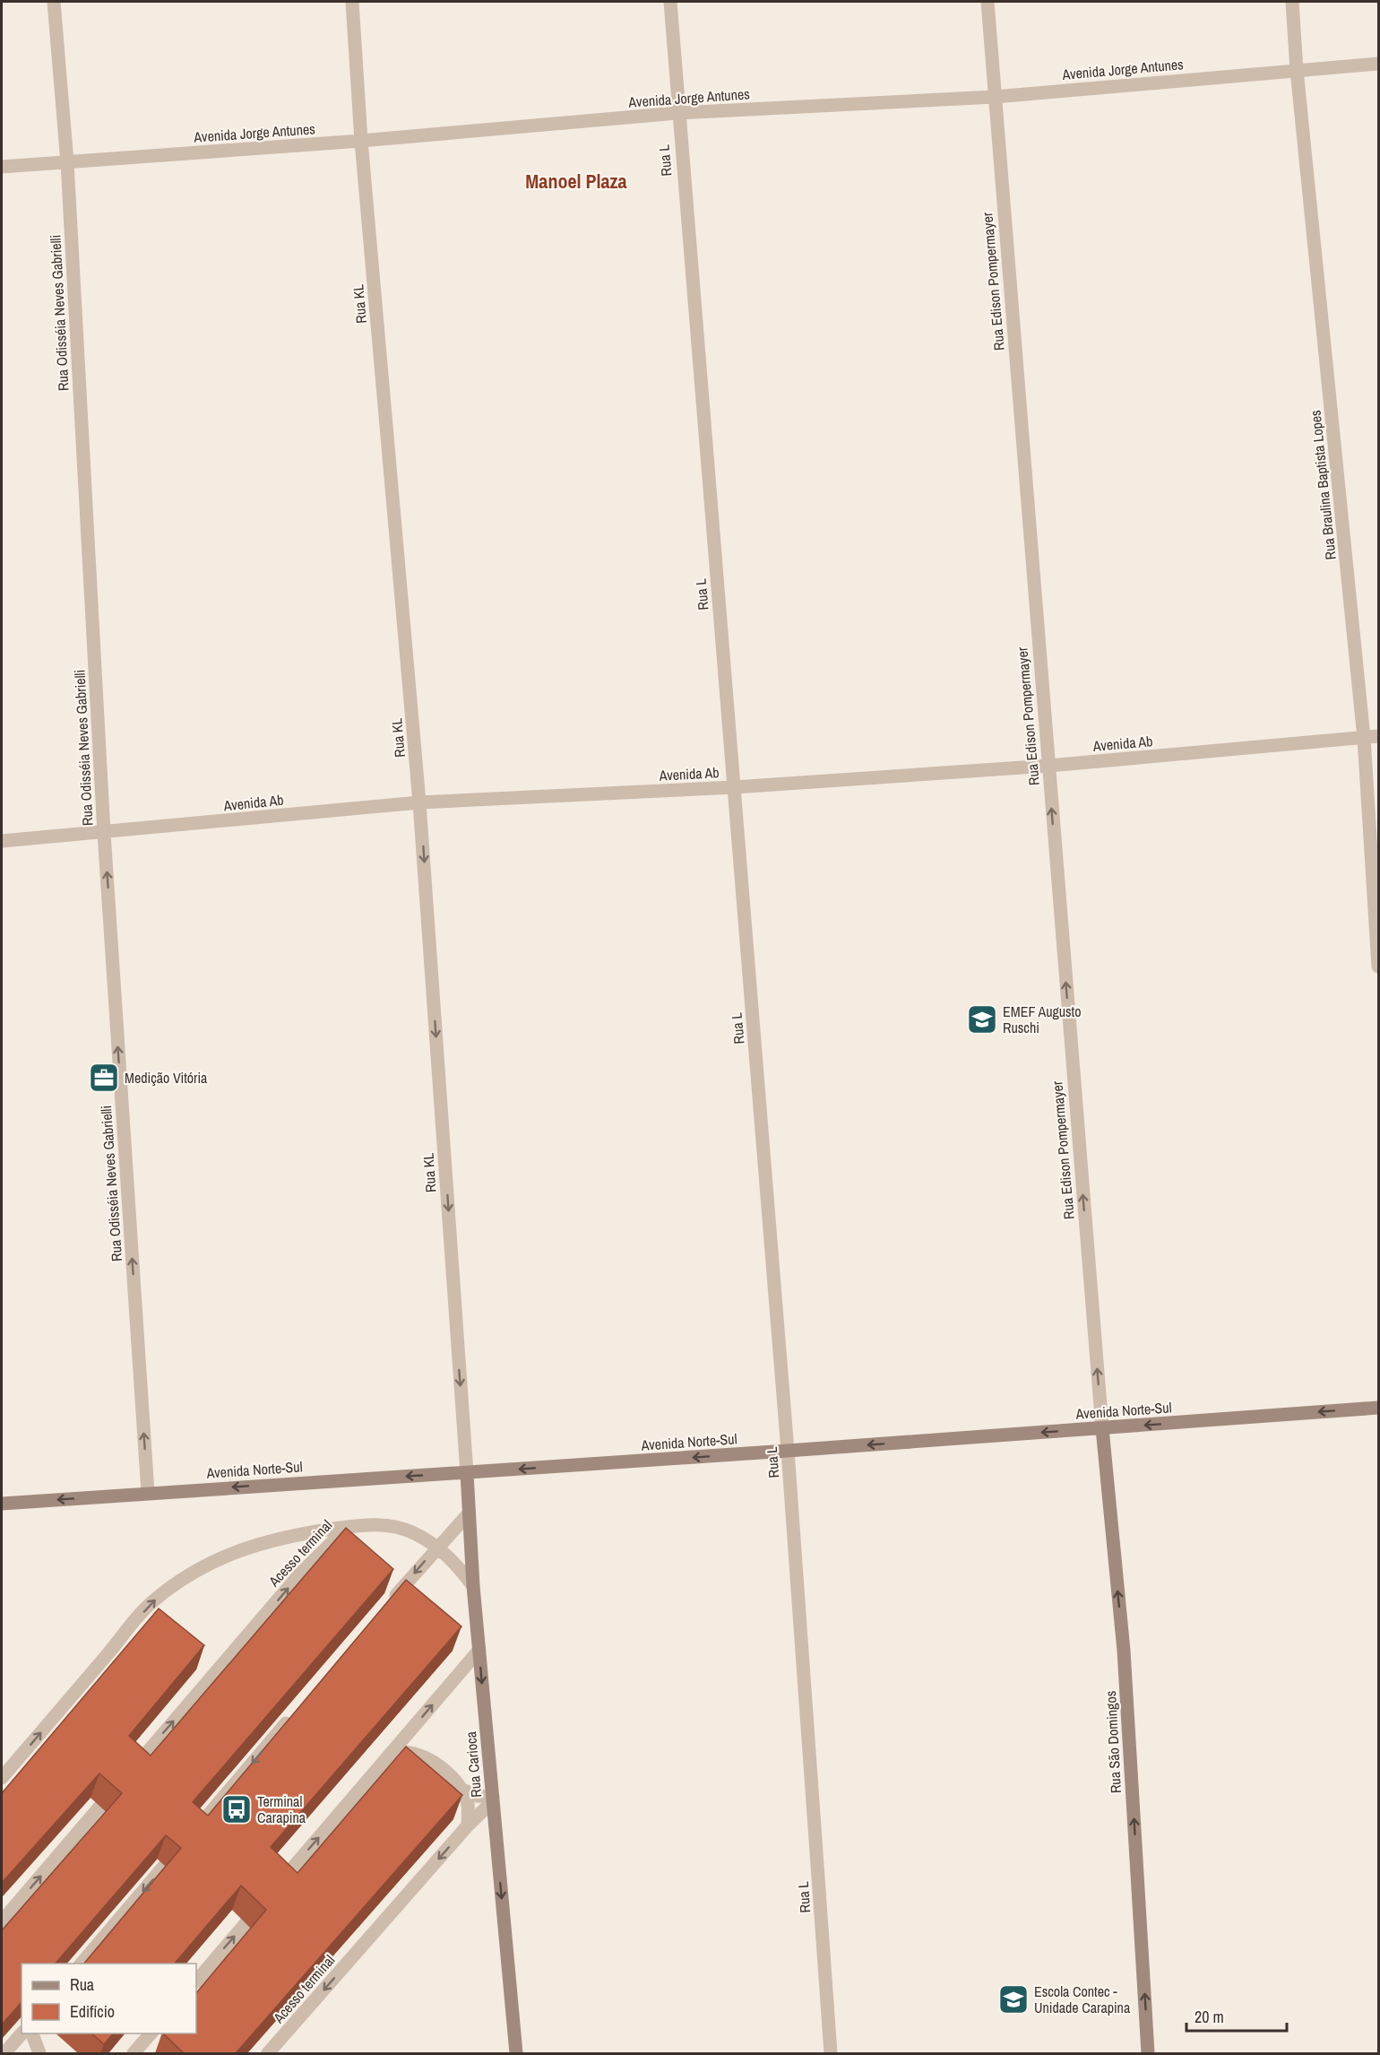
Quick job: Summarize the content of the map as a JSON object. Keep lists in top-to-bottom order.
{
  "streets": {
    "main road": ["Avenida Norte-Sul", "Rua São Domingos", "Rua Carioca"],
    "street": [
      "Avenida Jorge Antunes",
      "Rua L",
      "Rua Edison Pompermayer",
      "Rua KL",
      "Rua Odisséia Neves Gabrielli",
      "Rua Braulina Baptista Lopes",
      "Avenida Ab",
      "Acesso terminal"
    ]
  },
  "crossings": [
    ["Avenida Jorge Antunes", "Rua L"],
    ["Avenida Jorge Antunes", "Rua Edison Pompermayer"],
    ["Avenida Jorge Antunes", "Rua KL"],
    ["Avenida Jorge Antunes", "Rua Odisséia Neves Gabrielli"],
    ["Avenida Jorge Antunes", "Rua Braulina Baptista Lopes"],
    ["Rua L", "Avenida Ab"],
    ["Rua L", "Avenida Norte-Sul"],
    ["Rua Edison Pompermayer", "Avenida Ab"],
    ["Rua Edison Pompermayer", "Avenida Norte-Sul"],
    ["Rua Edison Pompermayer", "Rua São Domingos"],
    ["Rua KL", "Avenida Ab"],
    ["Rua KL", "Avenida Norte-Sul"],
    ["Rua KL", "Rua Carioca"],
    ["Rua Odisséia Neves Gabrielli", "Avenida Ab"],
    ["Rua Odisséia Neves Gabrielli", "Avenida Norte-Sul"],
    ["Rua Braulina Baptista Lopes", "Avenida Ab"],
    ["Avenida Norte-Sul", "Rua São Domingos"],
    ["Avenida Norte-Sul", "Rua Carioca"],
    ["Acesso terminal", "Rua Carioca"]
  ],
  "one_way": [
    "Rua Edison Pompermayer",
    "Rua KL",
    "Rua Odisséia Neves Gabrielli",
    "Avenida Norte-Sul",
    "Rua São Domingos",
    "Rua Carioca"
  ],
  "districts": ["Manoel Plaza"],
  "places": {
    "school or university": ["EMEF Augusto Ruschi", "Escola Contec - Unidade Carapina"],
    "office": ["Medição Vitória"],
    "bus stop": ["Terminal Carapina"]
  },
  "legend": ["Rua", "Edifício"],
  "scale_bar": "20 m"
}
